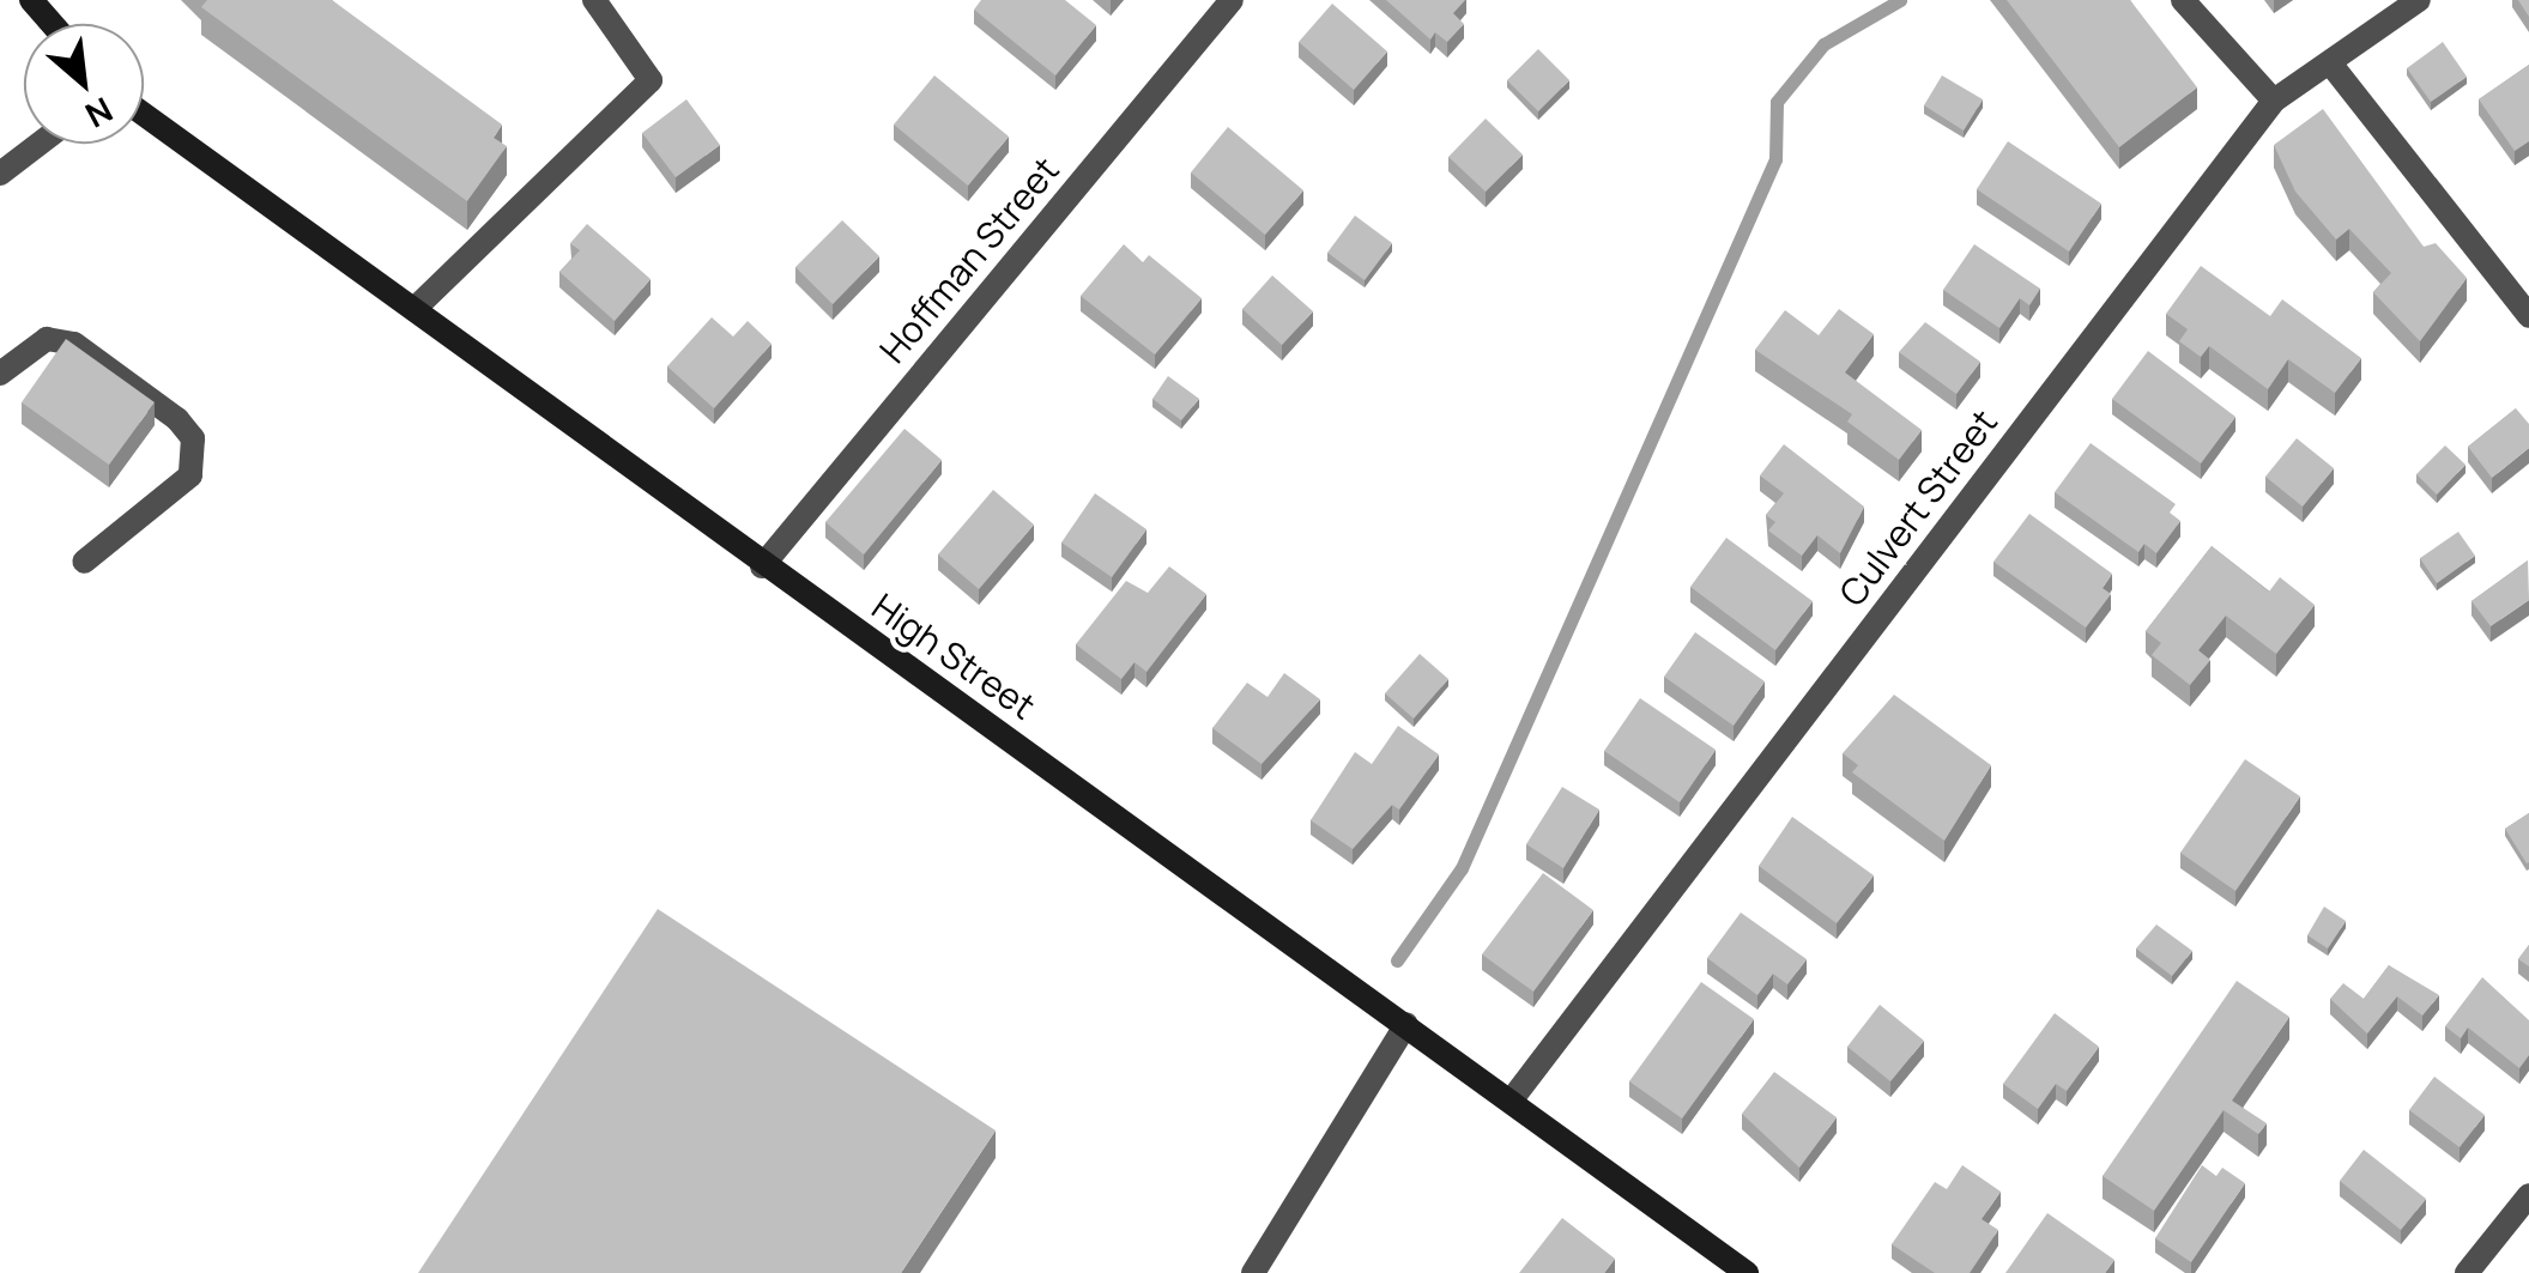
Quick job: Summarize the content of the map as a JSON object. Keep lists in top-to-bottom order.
{
  "streets": {
    "street": ["Hoffman Street", "Culvert Street", "High Street"]
  },
  "crossings": [
    ["Hoffman Street", "High Street"],
    ["Culvert Street", "High Street"]
  ],
  "north": "bottom right"
}
